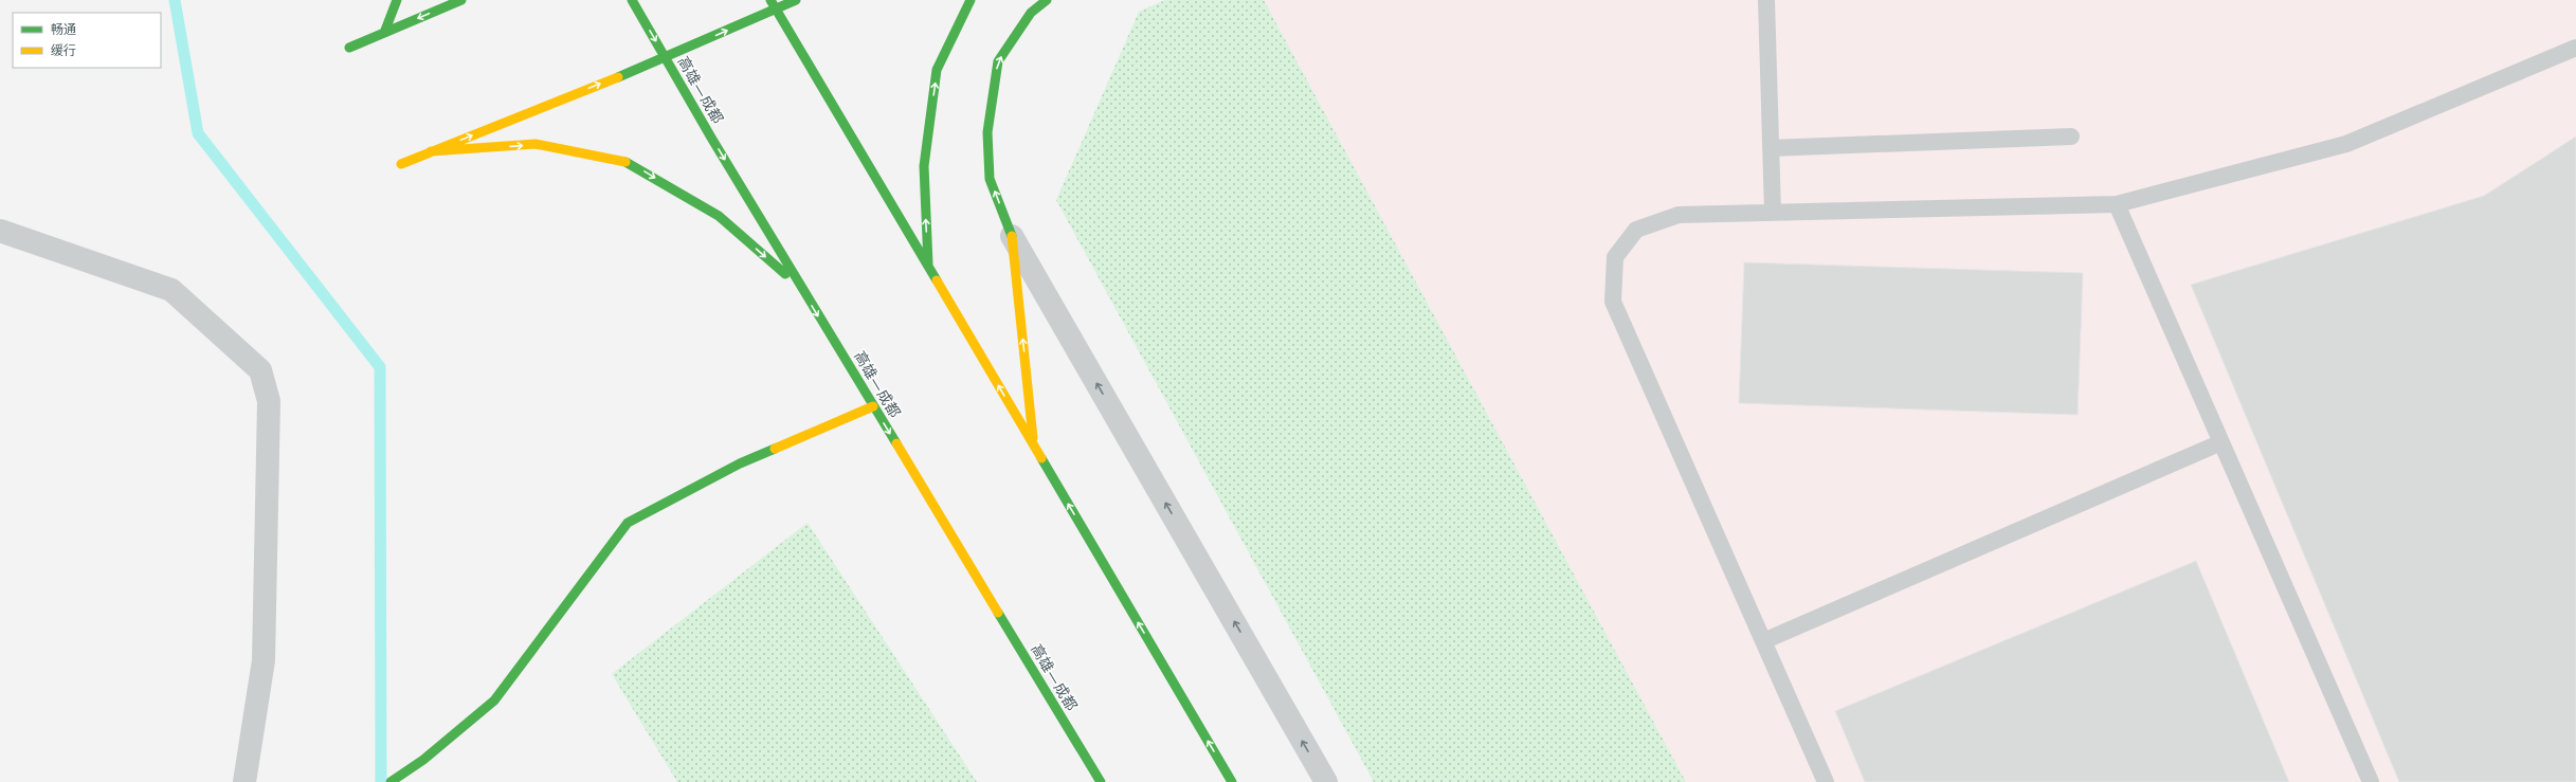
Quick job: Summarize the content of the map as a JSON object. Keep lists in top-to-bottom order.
{
  "streets": {
    "main road": ["高雄—成都"]
  },
  "one_way": ["高雄—成都"],
  "legend": ["畅通", "缓行"]
}
